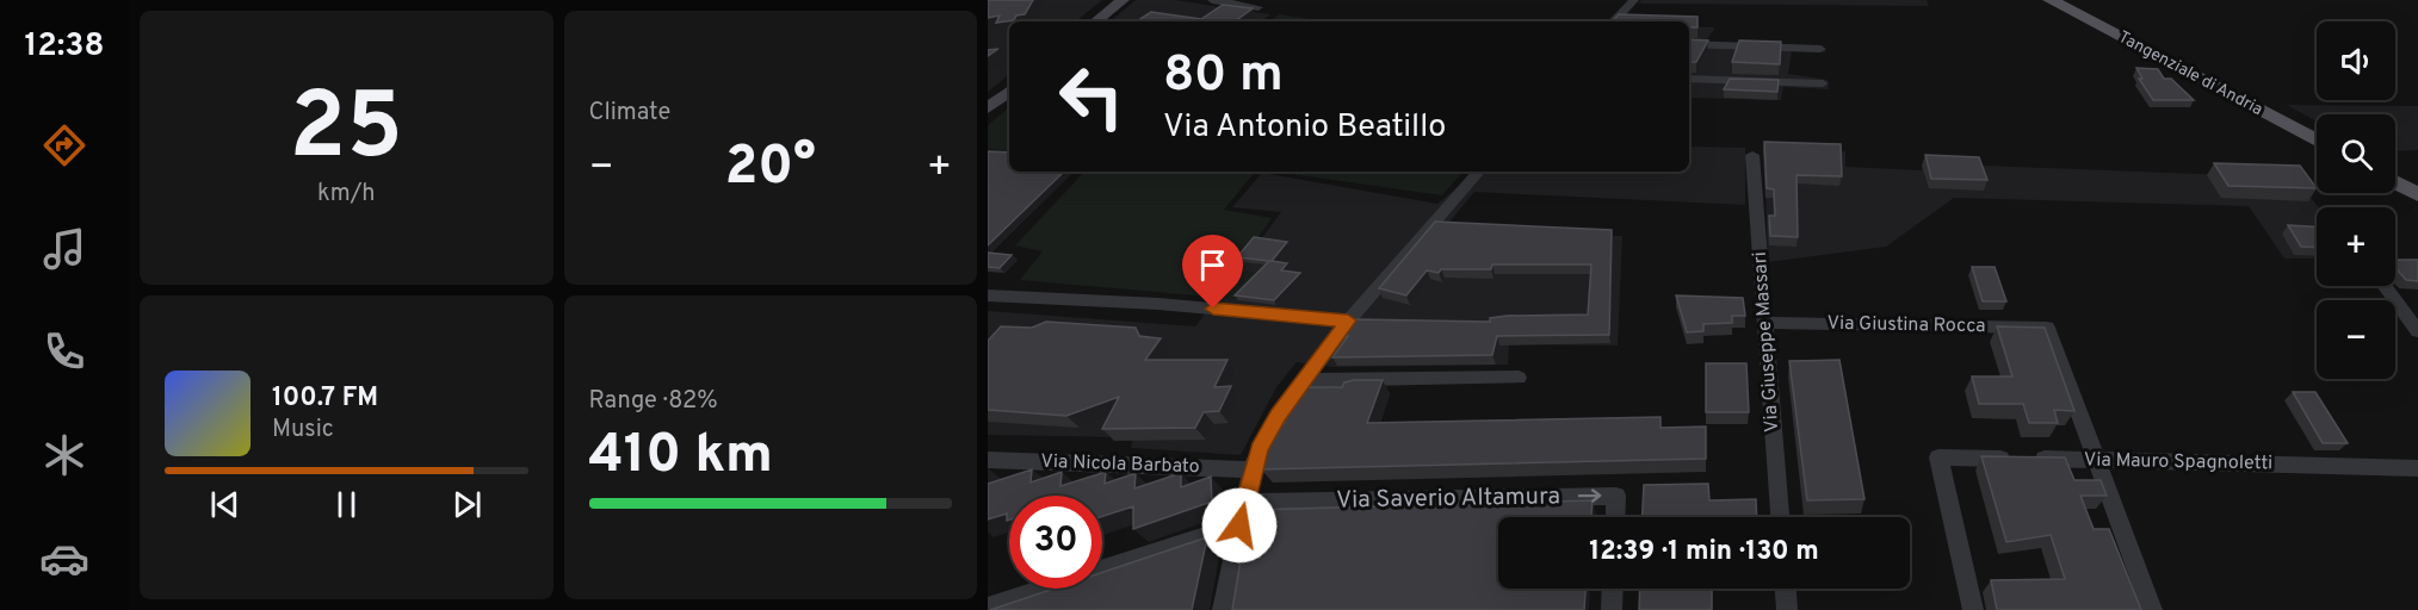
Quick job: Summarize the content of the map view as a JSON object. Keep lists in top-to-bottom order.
{
  "streets": {
    "main road": ["Tangenziale di Andria"],
    "street": [
      "Via Giustina Rocca",
      "Via Giuseppe Massari",
      "Via Mauro Spagnoletti",
      "Via Nicola Barbato",
      "Via Saverio Altamura"
    ]
  },
  "crossings": [
    ["Via Giustina Rocca", "Via Giuseppe Massari"],
    ["Via Giustina Rocca", "Via Mauro Spagnoletti"]
  ],
  "page": {
    "tabs": "12:38",
    "tile": [
      ["25", "km/h"],
      "Climate",
      ["Range · 82%", "410 km"]
    ],
    "map_buttons": ["+", "−"],
    "turn": ["80 m", "Via Antonio Beatillo"],
    "heat": ["−", "20°", "+"],
    "song": ["100.7 FM", "Music"],
    "limit": "30",
    "trip": "12:39 · 1 min · 130 m"
  }
}
